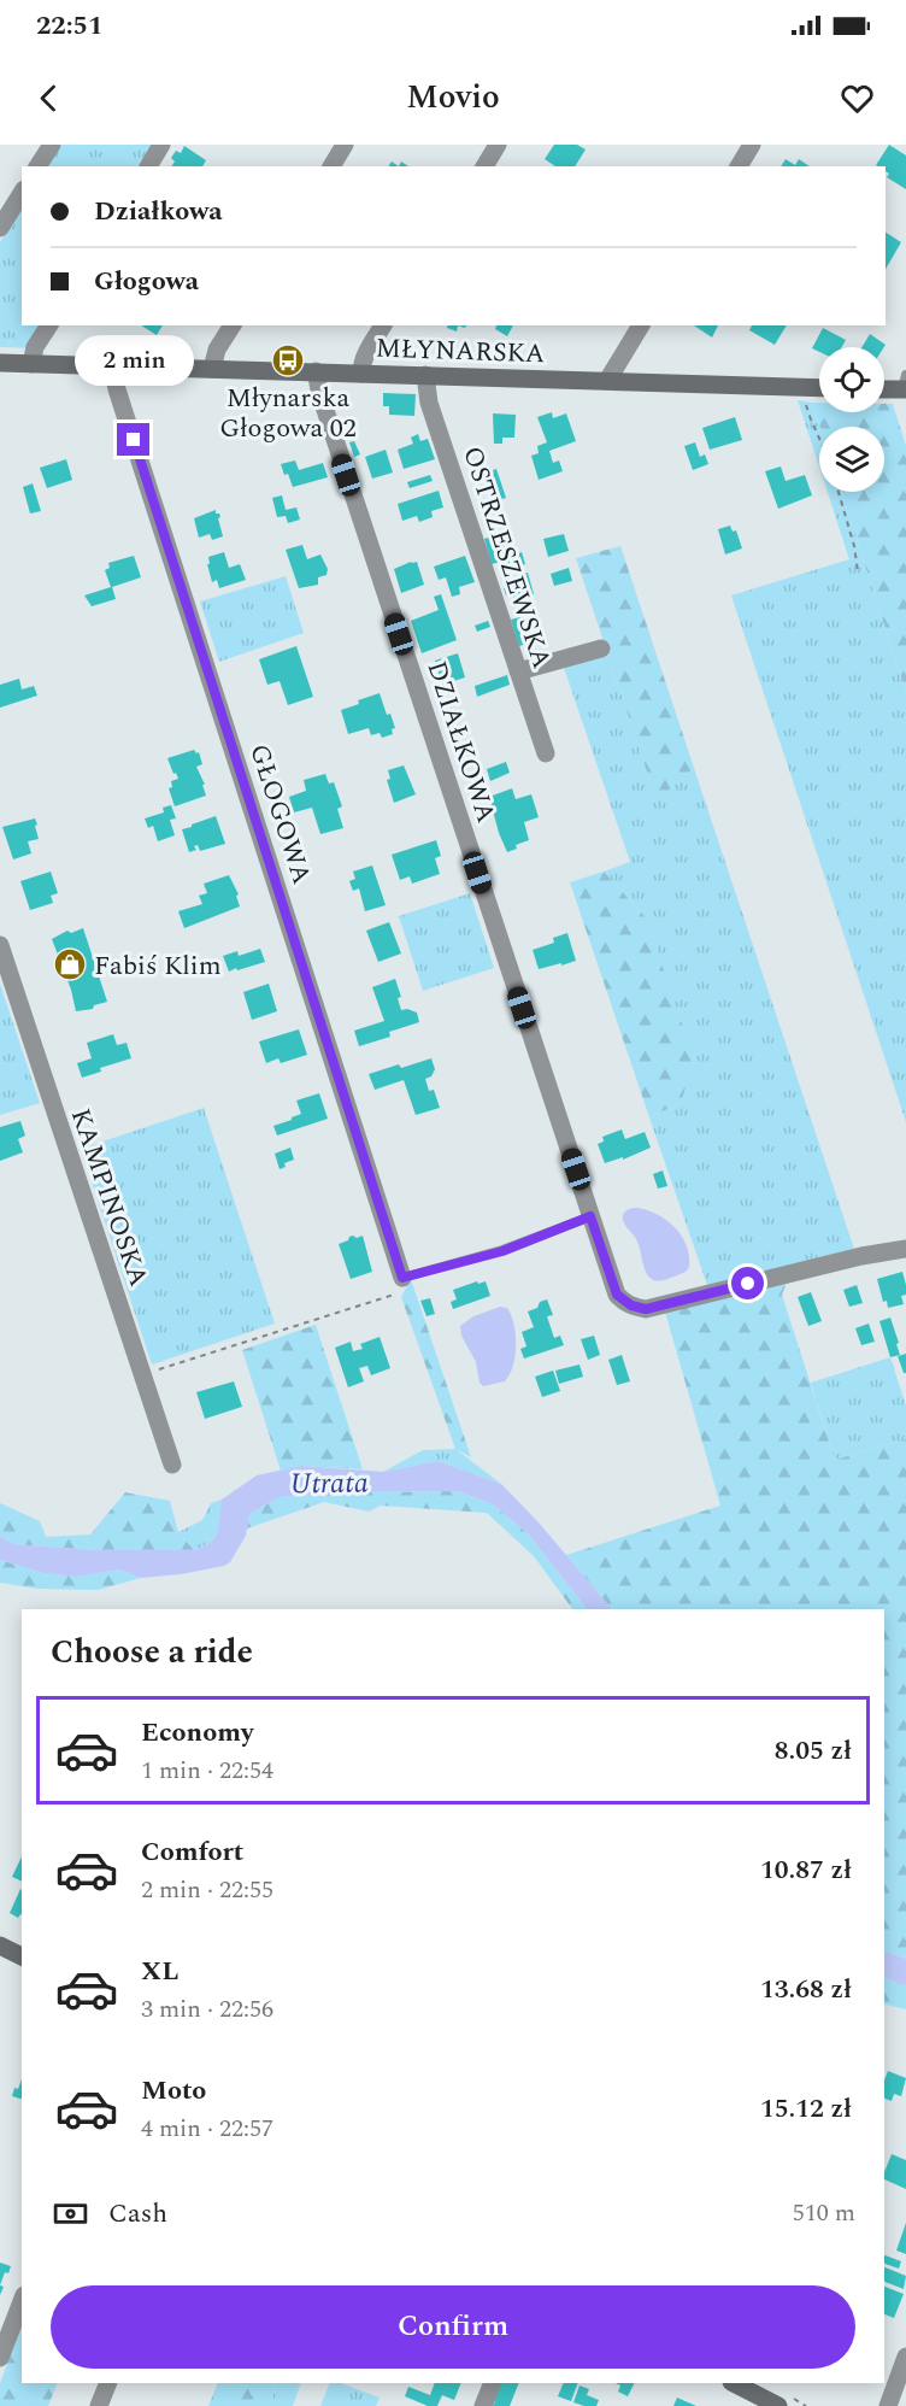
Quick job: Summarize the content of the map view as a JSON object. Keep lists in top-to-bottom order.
{
  "streets": {
    "street": [
      "MŁYNARSKA",
      "OSTRZESZEWSKA",
      "DZIAŁKOWA",
      "GŁOGOWA",
      "KAMPINOSKA"
    ]
  },
  "crossings": [
    ["MŁYNARSKA", "OSTRZESZEWSKA"],
    ["MŁYNARSKA", "DZIAŁKOWA"],
    ["MŁYNARSKA", "GŁOGOWA"]
  ],
  "water": ["Utrata"],
  "places": {
    "bus stop": ["Młynarska Głogowa 02"],
    "shop": ["Fabiś Klim"]
  },
  "page": {
    "status": "22:51",
    "header": "Movio",
    "banner": ["Działkowa", "Głogowa"],
    "bubble": "2 min",
    "heading": "Choose a ride",
    "list": [
      {
        "name": "Economy",
        "note": "1 min · 22:54",
        "value": "8.05 zł"
      },
      {
        "name": "Comfort",
        "note": "2 min · 22:55",
        "value": "10.87 zł"
      },
      {
        "name": "XL",
        "note": "3 min · 22:56",
        "value": "13.68 zł"
      },
      {
        "name": "Moto",
        "note": "4 min · 22:57",
        "value": "15.12 zł"
      }
    ],
    "pay": ["Cash", "510 m"],
    "buttons": "Confirm"
  }
}
